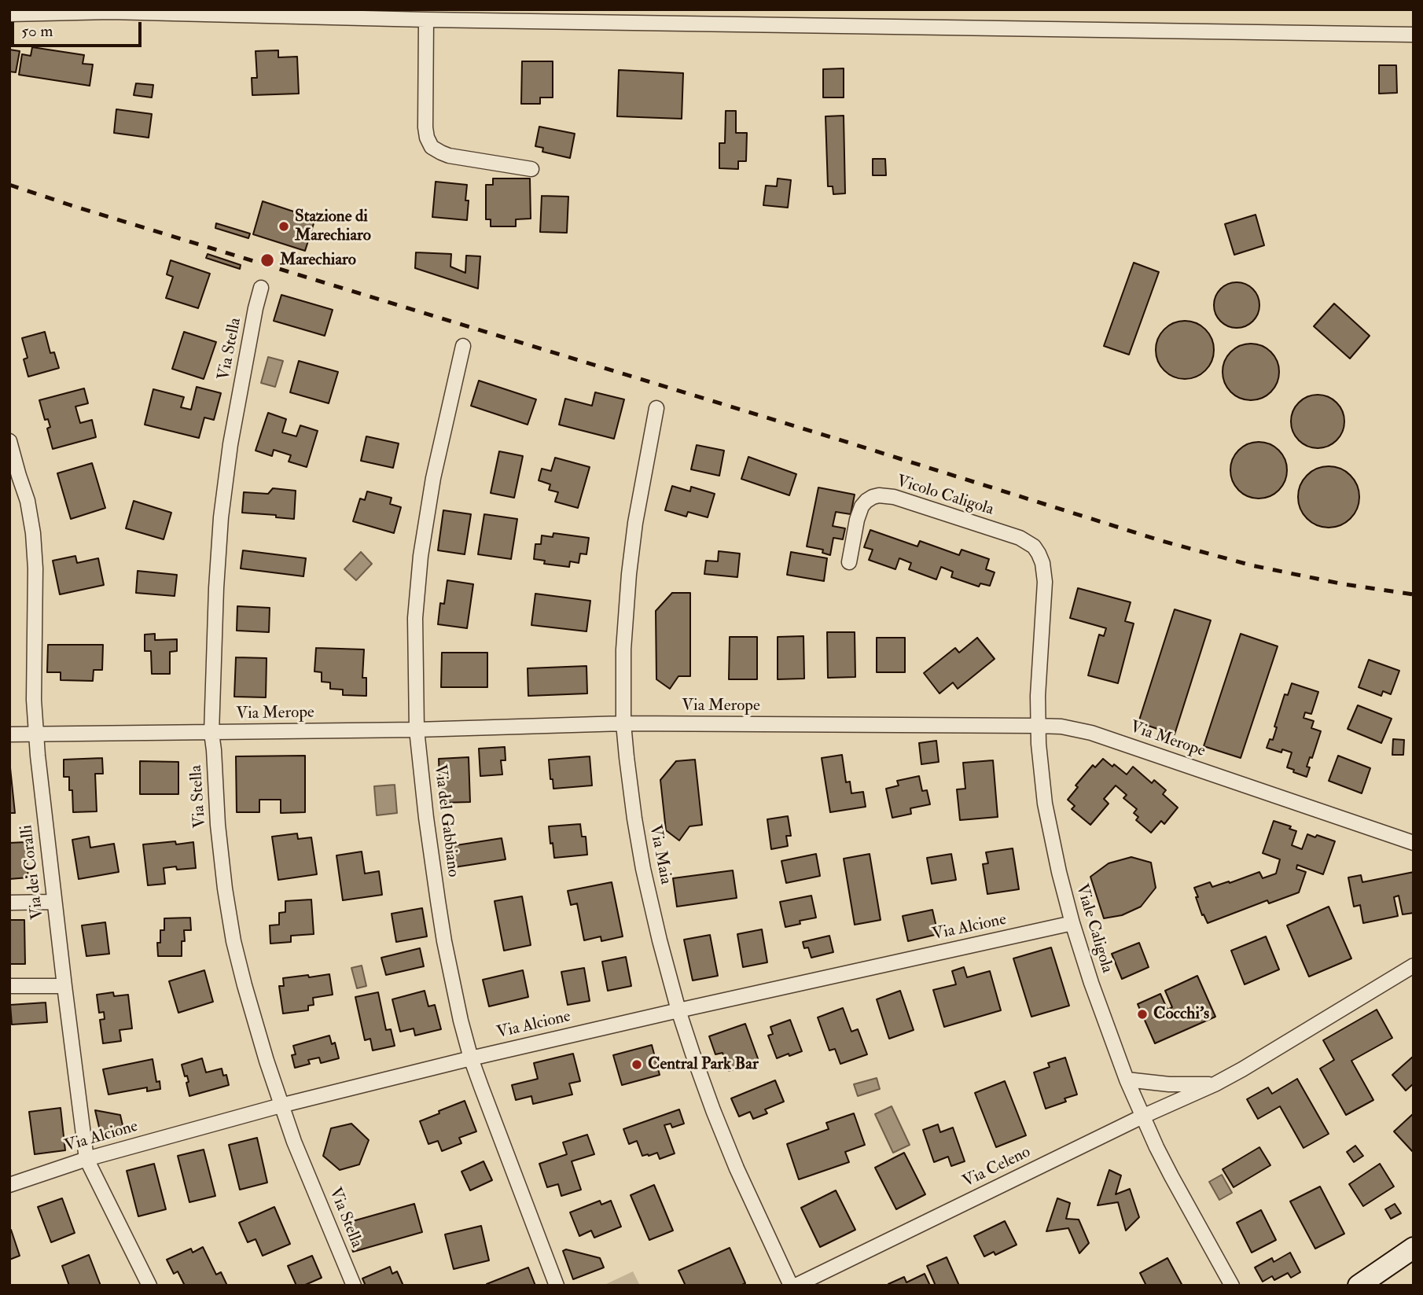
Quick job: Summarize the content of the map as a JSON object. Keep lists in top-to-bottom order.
{
  "streets": {
    "street": [
      "Via Stella",
      "Vicolo Caligola",
      "Via Merope",
      "Via del Gabbiano",
      "Via Maia",
      "Via dei Coralli",
      "Via Alcione",
      "Viale Caligola",
      "Via Celeno"
    ]
  },
  "crossings": [
    ["Via Stella", "Via Merope"],
    ["Via Stella", "Via Alcione"],
    ["Vicolo Caligola", "Viale Caligola"],
    ["Via Merope", "Via del Gabbiano"],
    ["Via Merope", "Via Maia"],
    ["Via Merope", "Via dei Coralli"],
    ["Via Merope", "Viale Caligola"],
    ["Via del Gabbiano", "Via Alcione"],
    ["Via Maia", "Via Alcione"],
    ["Via dei Coralli", "Via Alcione"],
    ["Via Alcione", "Viale Caligola"],
    ["Viale Caligola", "Via Celeno"]
  ],
  "places": [
    "Stazione di Marechiaro",
    "Marechiaro",
    "Cocchi’s",
    "Central Park Bar"
  ],
  "scale_bar": "50 m"
}
